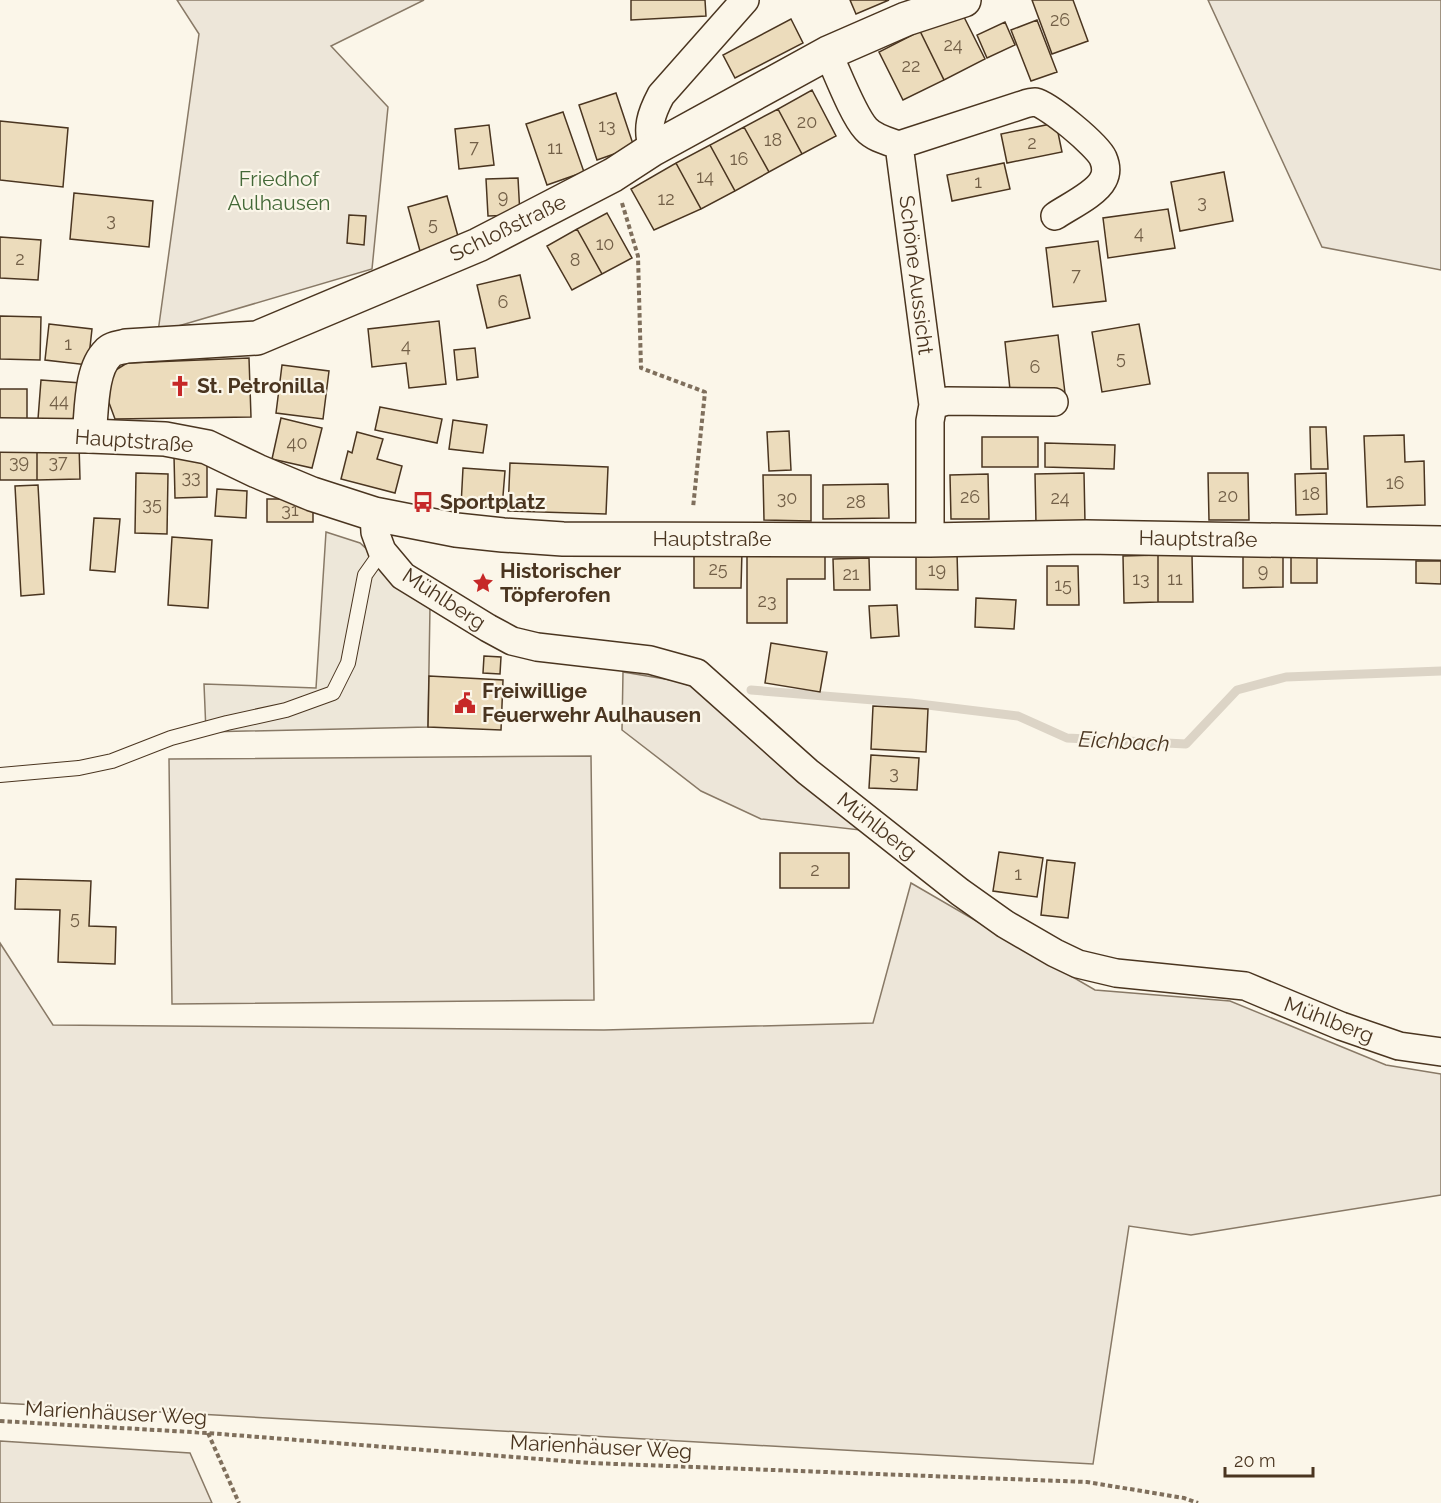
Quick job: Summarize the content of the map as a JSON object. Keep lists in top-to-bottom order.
{
  "streets": {
    "main road": ["Schloßstraße", "Hauptstraße"],
    "street": ["Schöne Aussicht", "Mühlberg"],
    "path": ["Marienhäuser Weg"]
  },
  "crossings": [
    ["Schloßstraße", "Hauptstraße"],
    ["Schöne Aussicht", "Hauptstraße"],
    ["Hauptstraße", "Mühlberg"]
  ],
  "water": ["Eichbach"],
  "parks": ["Friedhof Aulhausen"],
  "places": {
    "church": ["St. Petronilla"],
    "bus stop": ["Sportplatz"],
    "place": ["Historischer Töpferofen"],
    "public building": ["Freiwillige Feuerwehr Aulhausen"]
  },
  "house_numbers": [
    "26",
    "24",
    "22",
    "20",
    "13",
    "18",
    "2",
    "7",
    "11",
    "16",
    "14",
    "1",
    "9",
    "12",
    "3",
    "3",
    "5",
    "4",
    "10",
    "2",
    "8",
    "7",
    "6",
    "1",
    "4",
    "5",
    "6",
    "44",
    "40",
    "39",
    "37",
    "33",
    "16",
    "18",
    "20",
    "26",
    "30",
    "24",
    "28",
    "35",
    "31",
    "25",
    "19",
    "9",
    "21",
    "13",
    "11",
    "15",
    "23",
    "3",
    "2",
    "1",
    "5"
  ],
  "scale_bar": "20 m"
}
